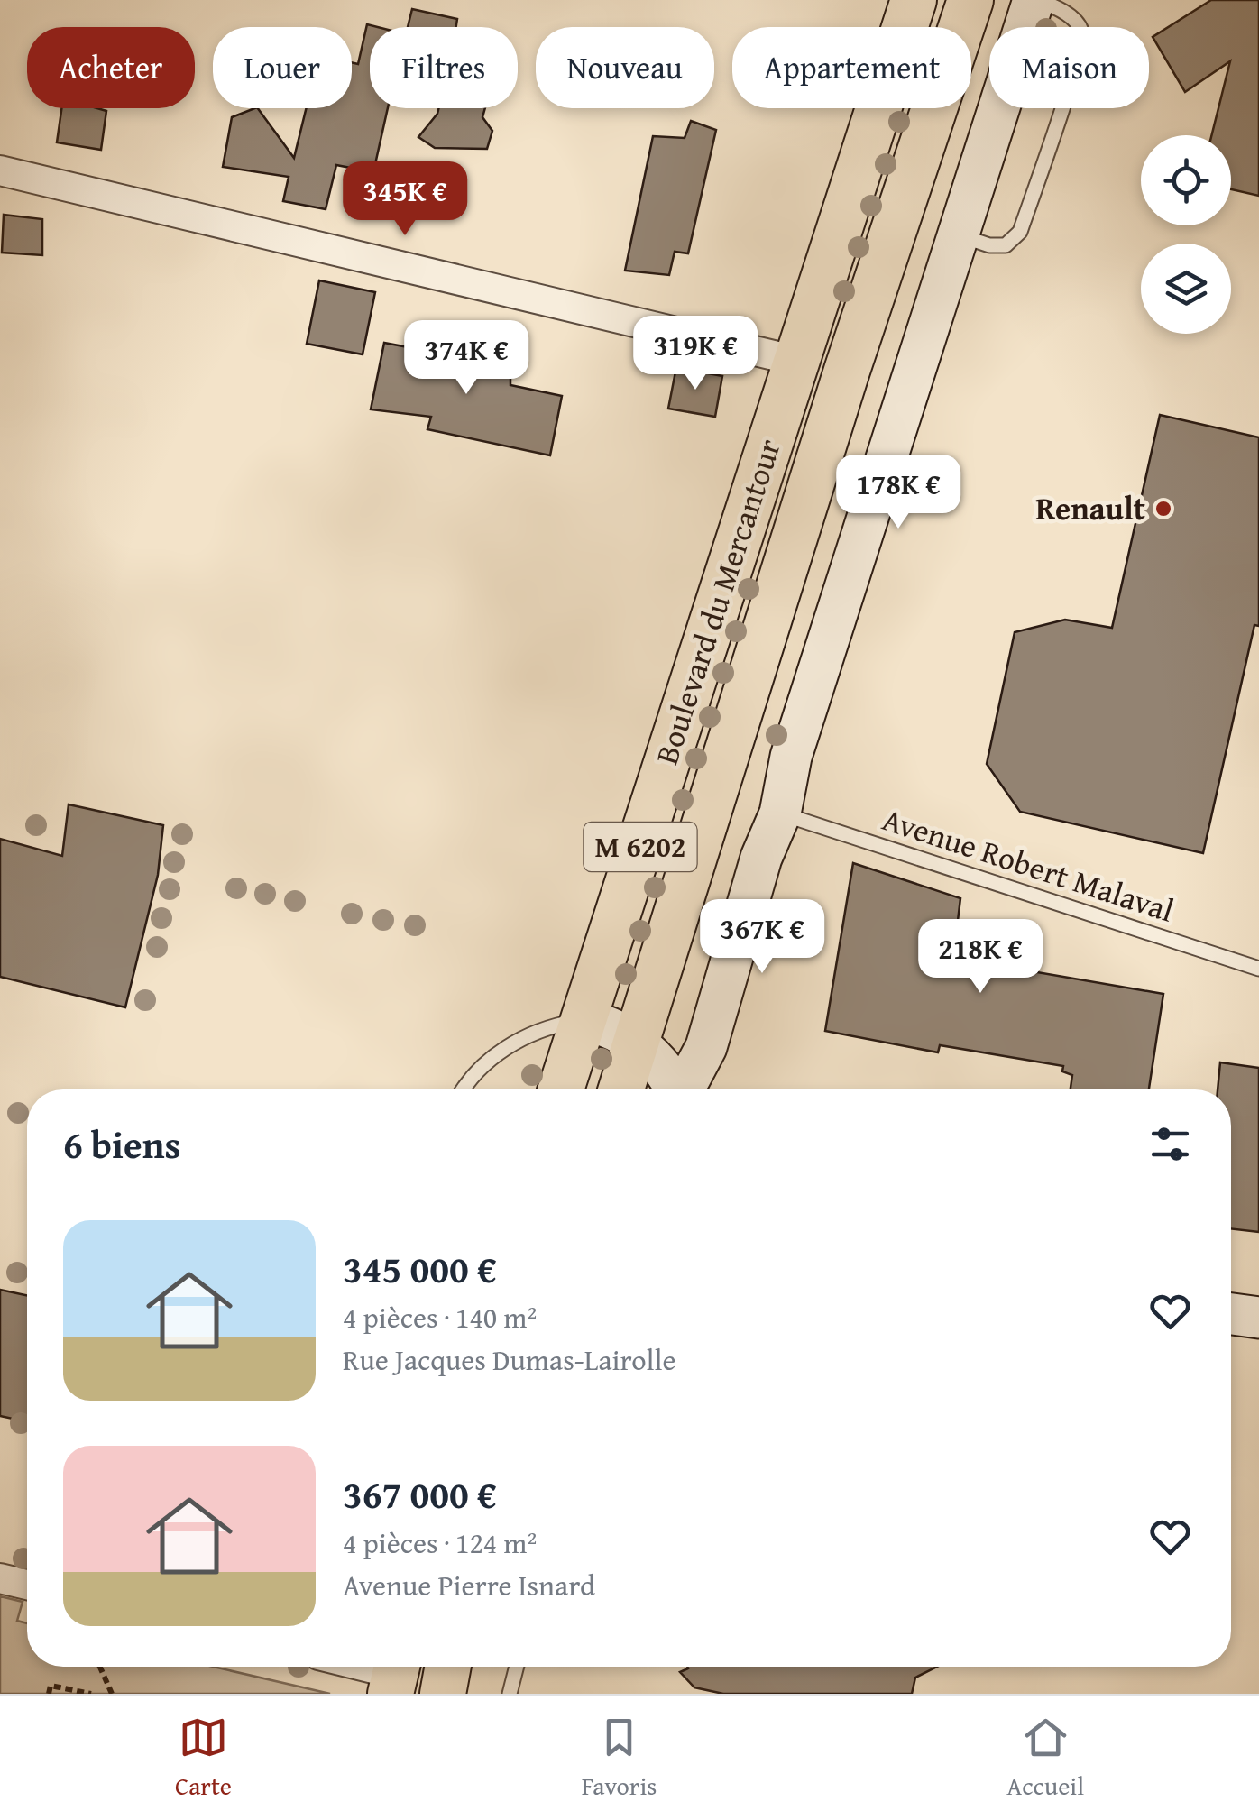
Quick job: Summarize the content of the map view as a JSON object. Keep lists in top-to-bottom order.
{
  "streets": {
    "main road": ["Boulevard du Mercantour", "M 6202"],
    "lane": ["Avenue Robert Malaval"]
  },
  "places": ["Renault"],
  "page": {
    "chip": [
      "Acheter",
      "Louer",
      "Filtres",
      "Nouveau",
      "Appartement",
      "Maison"
    ],
    "price": [
      "345K €",
      "319K €",
      "374K €",
      "178K €",
      "367K €",
      "218K €"
    ],
    "heading": "6 biens",
    "list": [
      {
        "name": "345 000 €",
        "note": "4 pièces · 140 m² · Rue Jacques Dumas-Lairolle"
      },
      {
        "name": "367 000 €",
        "note": "4 pièces · 124 m² · Avenue Pierre Isnard"
      }
    ],
    "tabs": ["Carte", "Favoris", "Accueil"]
  }
}
